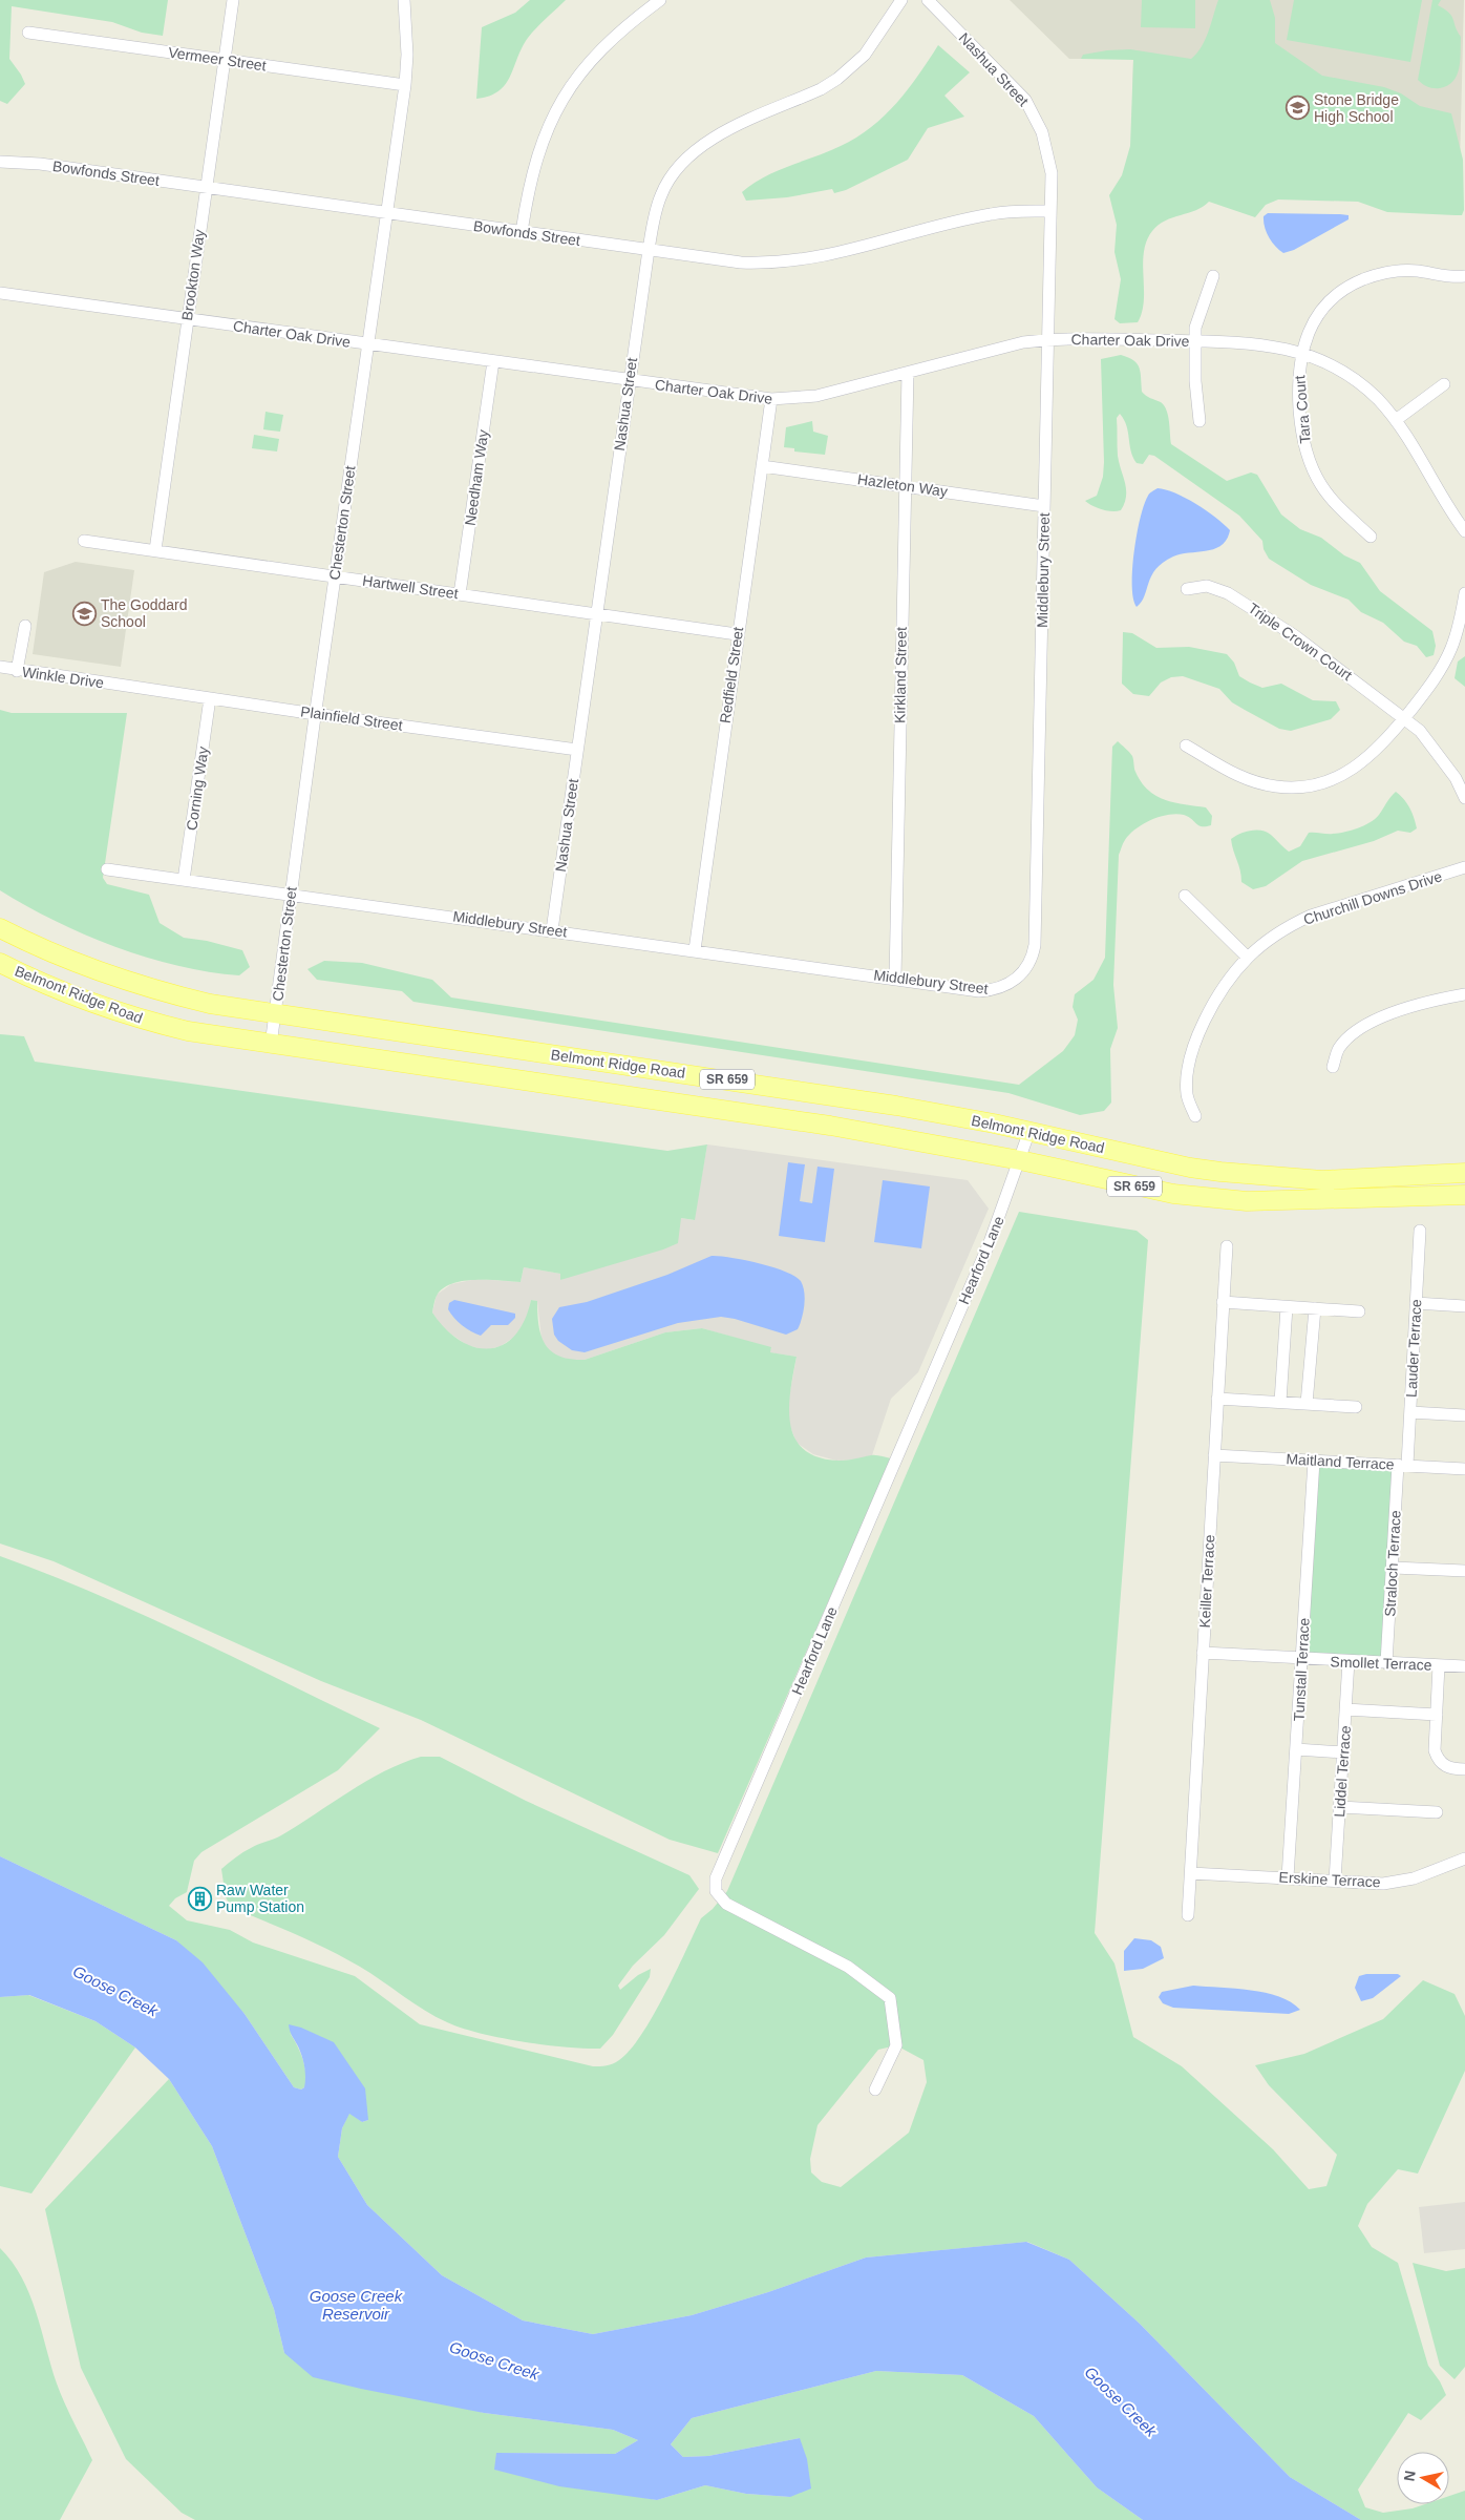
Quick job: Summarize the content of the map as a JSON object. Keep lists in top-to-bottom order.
{
  "streets": {
    "main road": ["Belmont Ridge Road", "SR 659"],
    "street": [
      "Vermeer Street",
      "Nashua Street",
      "Bowfonds Street",
      "Brookton Way",
      "Charter Oak Drive",
      "Tara Court",
      "Needham Way",
      "Hazleton Way",
      "Chesterton Street",
      "Middlebury Street",
      "Hartwell Street",
      "Triple Crown Court",
      "Redfield Street",
      "Kirkland Street",
      "Winkle Drive",
      "Plainfield Street",
      "Corning Way",
      "Churchill Downs Drive",
      "Hearford Lane",
      "Lauder Terrace",
      "Maitland Terrace",
      "Straloch Terrace",
      "Keiller Terrace",
      "Smollet Terrace",
      "Tunstall Terrace",
      "Liddel Terrace",
      "Erskine Terrace"
    ]
  },
  "crossings": [
    ["Vermeer Street", "Brookton Way"],
    ["Vermeer Street", "Chesterton Street"],
    ["Nashua Street", "Bowfonds Street"],
    ["Nashua Street", "Charter Oak Drive"],
    ["Nashua Street", "Middlebury Street"],
    ["Nashua Street", "Hartwell Street"],
    ["Nashua Street", "Plainfield Street"],
    ["Bowfonds Street", "Brookton Way"],
    ["Bowfonds Street", "Chesterton Street"],
    ["Bowfonds Street", "Middlebury Street"],
    ["Brookton Way", "Charter Oak Drive"],
    ["Brookton Way", "Hartwell Street"],
    ["Charter Oak Drive", "Tara Court"],
    ["Charter Oak Drive", "Needham Way"],
    ["Charter Oak Drive", "Chesterton Street"],
    ["Charter Oak Drive", "Middlebury Street"],
    ["Charter Oak Drive", "Redfield Street"],
    ["Charter Oak Drive", "Kirkland Street"],
    ["Needham Way", "Hartwell Street"],
    ["Hazleton Way", "Middlebury Street"],
    ["Hazleton Way", "Redfield Street"],
    ["Hazleton Way", "Kirkland Street"],
    ["Chesterton Street", "Middlebury Street"],
    ["Chesterton Street", "Hartwell Street"],
    ["Chesterton Street", "Plainfield Street"],
    ["Chesterton Street", "Belmont Ridge Road"],
    ["Middlebury Street", "Redfield Street"],
    ["Middlebury Street", "Kirkland Street"],
    ["Middlebury Street", "Corning Way"],
    ["Hartwell Street", "Redfield Street"],
    ["Winkle Drive", "Plainfield Street"],
    ["Plainfield Street", "Corning Way"],
    ["Belmont Ridge Road", "Hearford Lane"],
    ["Lauder Terrace", "Maitland Terrace"],
    ["Lauder Terrace", "Straloch Terrace"],
    ["Maitland Terrace", "Straloch Terrace"],
    ["Maitland Terrace", "Keiller Terrace"],
    ["Maitland Terrace", "Tunstall Terrace"],
    ["Straloch Terrace", "Smollet Terrace"],
    ["Keiller Terrace", "Smollet Terrace"],
    ["Keiller Terrace", "Erskine Terrace"],
    ["Smollet Terrace", "Tunstall Terrace"],
    ["Smollet Terrace", "Liddel Terrace"],
    ["Tunstall Terrace", "Erskine Terrace"],
    ["Liddel Terrace", "Erskine Terrace"]
  ],
  "water": ["Goose Creek", "Goose Creek Reservoir"],
  "places": {
    "school or university": ["Stone Bridge High School", "The Goddard School"],
    "building": ["Raw Water Pump Station"]
  },
  "north": "left"
}
